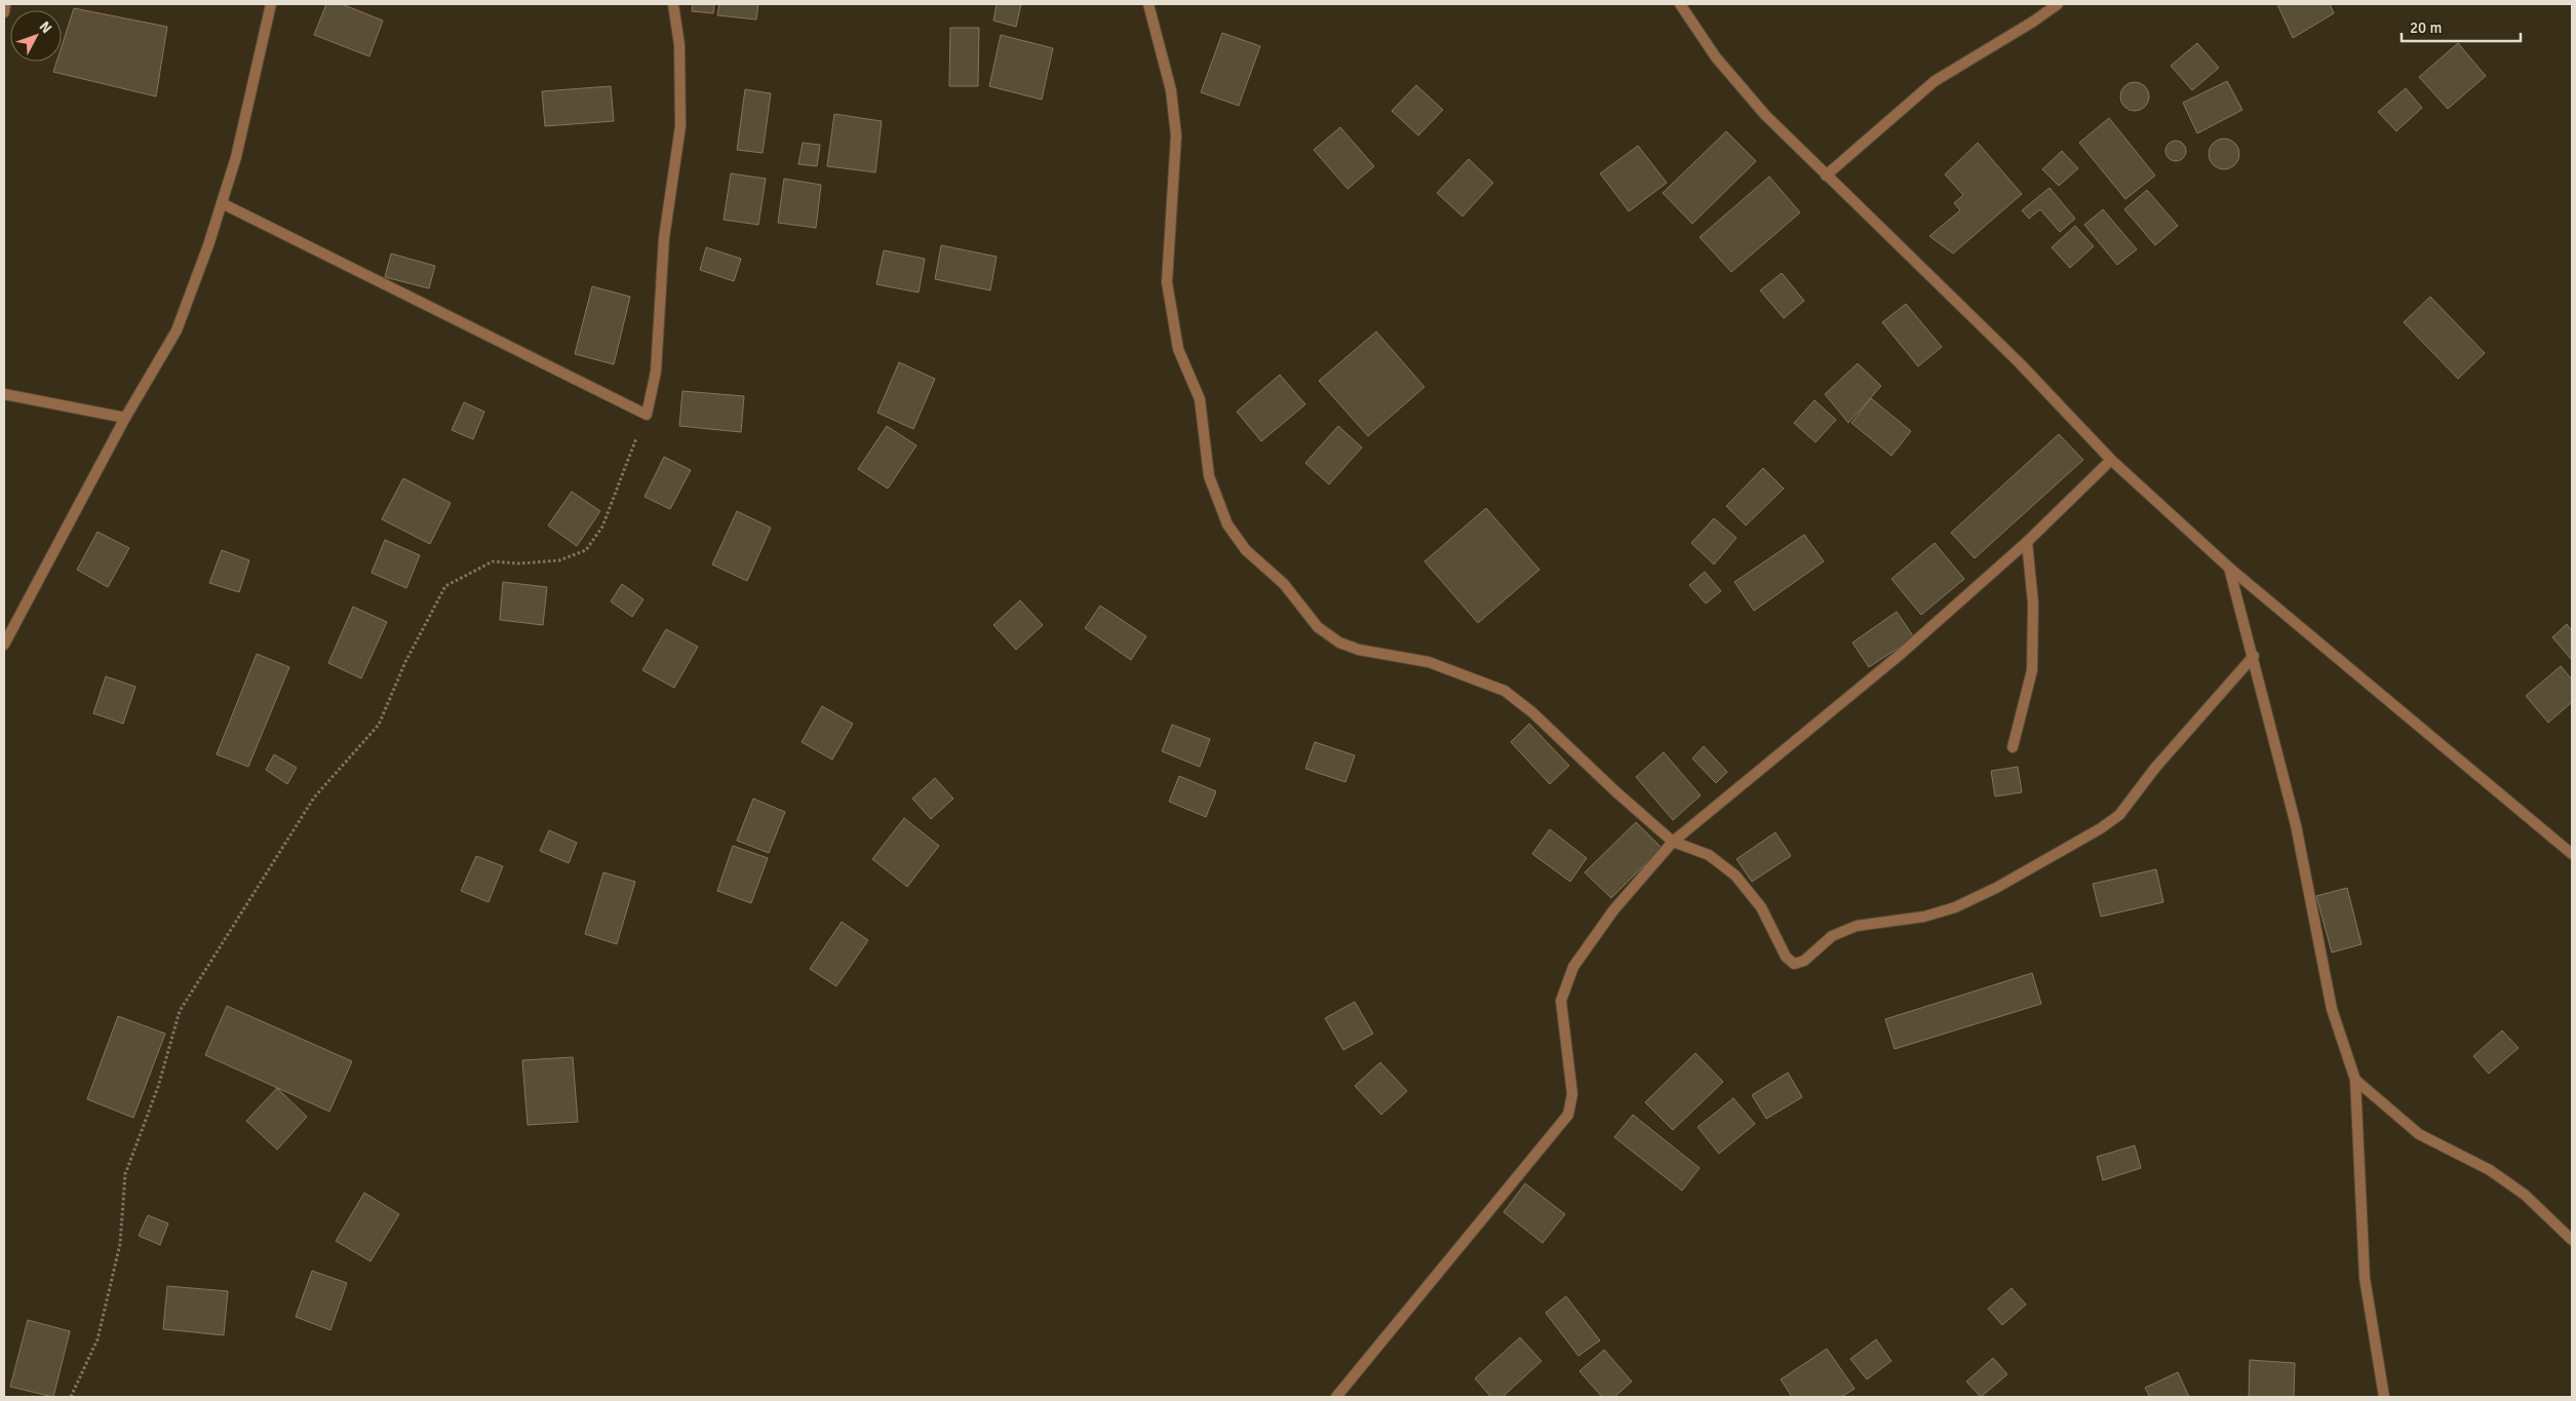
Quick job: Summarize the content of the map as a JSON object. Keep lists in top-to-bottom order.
{
  "scale_bar": "20 m",
  "north": "top right"
}
